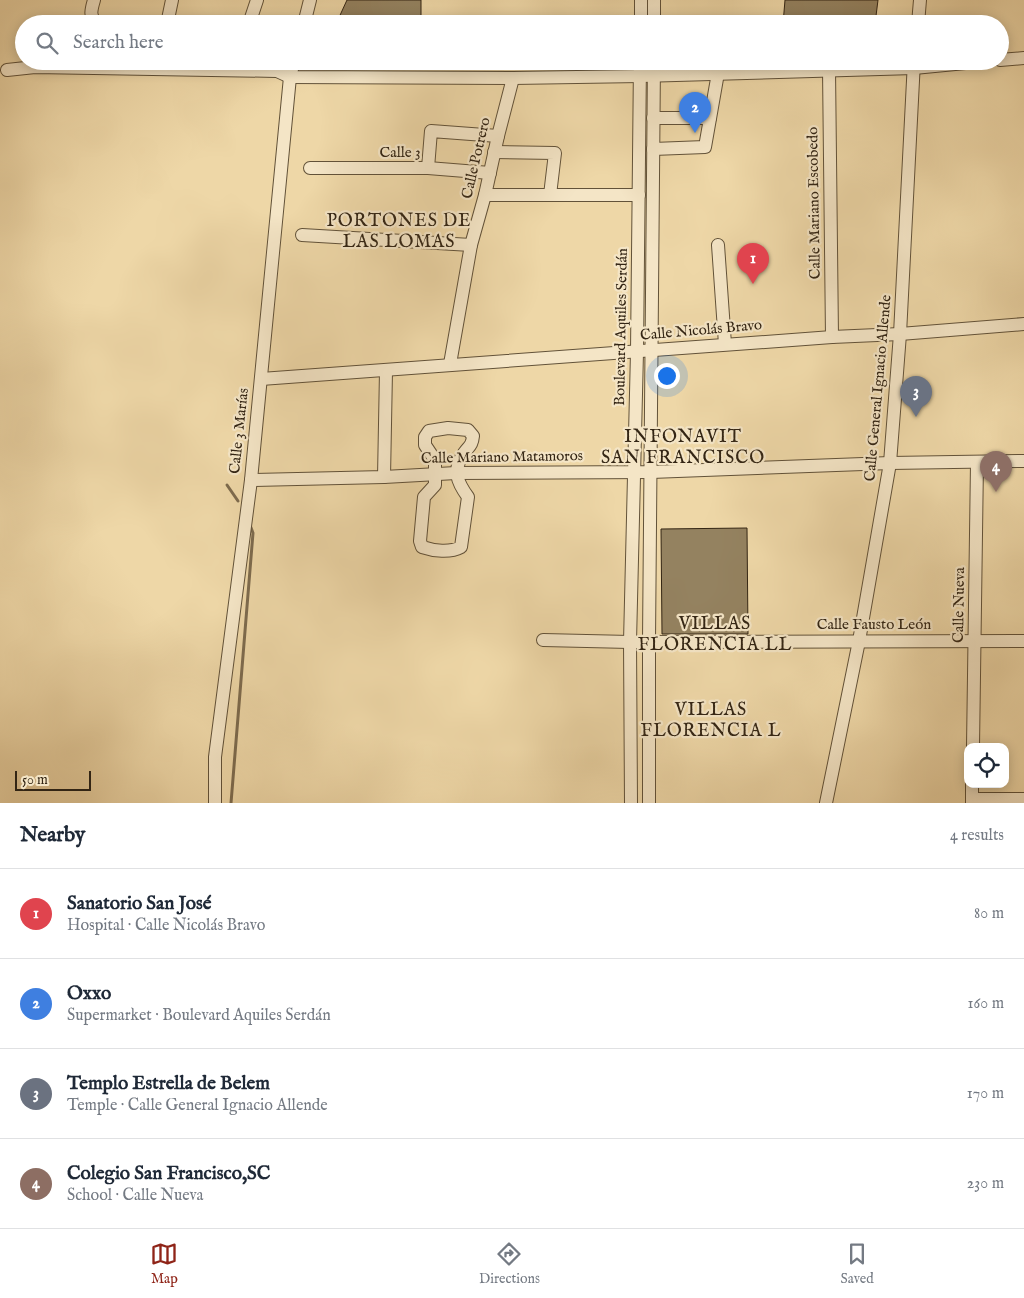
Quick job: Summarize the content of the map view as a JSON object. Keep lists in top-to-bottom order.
{
  "streets": {
    "street": [
      "Calle 3",
      "Calle Potrero",
      "Calle Mariano Escobedo",
      "Boulevard Aquiles Serdán",
      "Calle Nicolás Bravo",
      "Calle General Ignacio Allende",
      "Calle 3 Marías",
      "Calle Mariano Matamoros",
      "Calle Nueva",
      "Calle Fausto León"
    ]
  },
  "crossings": [
    ["Calle 3", "Calle Potrero"],
    ["Calle Potrero", "Calle Nicolás Bravo"],
    ["Calle Mariano Escobedo", "Calle Nicolás Bravo"],
    ["Boulevard Aquiles Serdán", "Calle Nicolás Bravo"],
    ["Boulevard Aquiles Serdán", "Calle Mariano Matamoros"],
    ["Boulevard Aquiles Serdán", "Calle Fausto León"],
    ["Calle Nicolás Bravo", "Calle General Ignacio Allende"],
    ["Calle Nicolás Bravo", "Calle 3 Marías"],
    ["Calle General Ignacio Allende", "Calle Mariano Matamoros"],
    ["Calle General Ignacio Allende", "Calle Fausto León"],
    ["Calle 3 Marías", "Calle Mariano Matamoros"],
    ["Calle Mariano Matamoros", "Calle Nueva"],
    ["Calle Nueva", "Calle Fausto León"]
  ],
  "districts": [
    "PORTONES DE LAS LOMAS",
    "INFONAVIT SAN FRANCISCO",
    "VILLAS FLORENCIA LL",
    "VILLAS FLORENCIA L"
  ],
  "scale_bar": "50 m",
  "page": {
    "search": "Search here",
    "pins": [
      "2",
      "1",
      "3",
      "4"
    ],
    "scale": "50 m",
    "heading": ["Nearby", "4 results"],
    "list": [
      {
        "mark": "1",
        "name": "Sanatorio San José",
        "note": "Hospital · Calle Nicolás Bravo",
        "value": "80 m"
      },
      {
        "mark": "2",
        "name": "Oxxo",
        "note": "Supermarket · Boulevard Aquiles Serdán",
        "value": "160 m"
      },
      {
        "mark": "3",
        "name": "Templo Estrella de Belem",
        "note": "Temple · Calle General Ignacio Allende",
        "value": "170 m"
      },
      {
        "mark": "4",
        "name": "Colegio San Francisco,SC",
        "note": "School · Calle Nueva",
        "value": "230 m"
      }
    ],
    "nav": ["Map", "Directions", "Saved"]
  }
}
